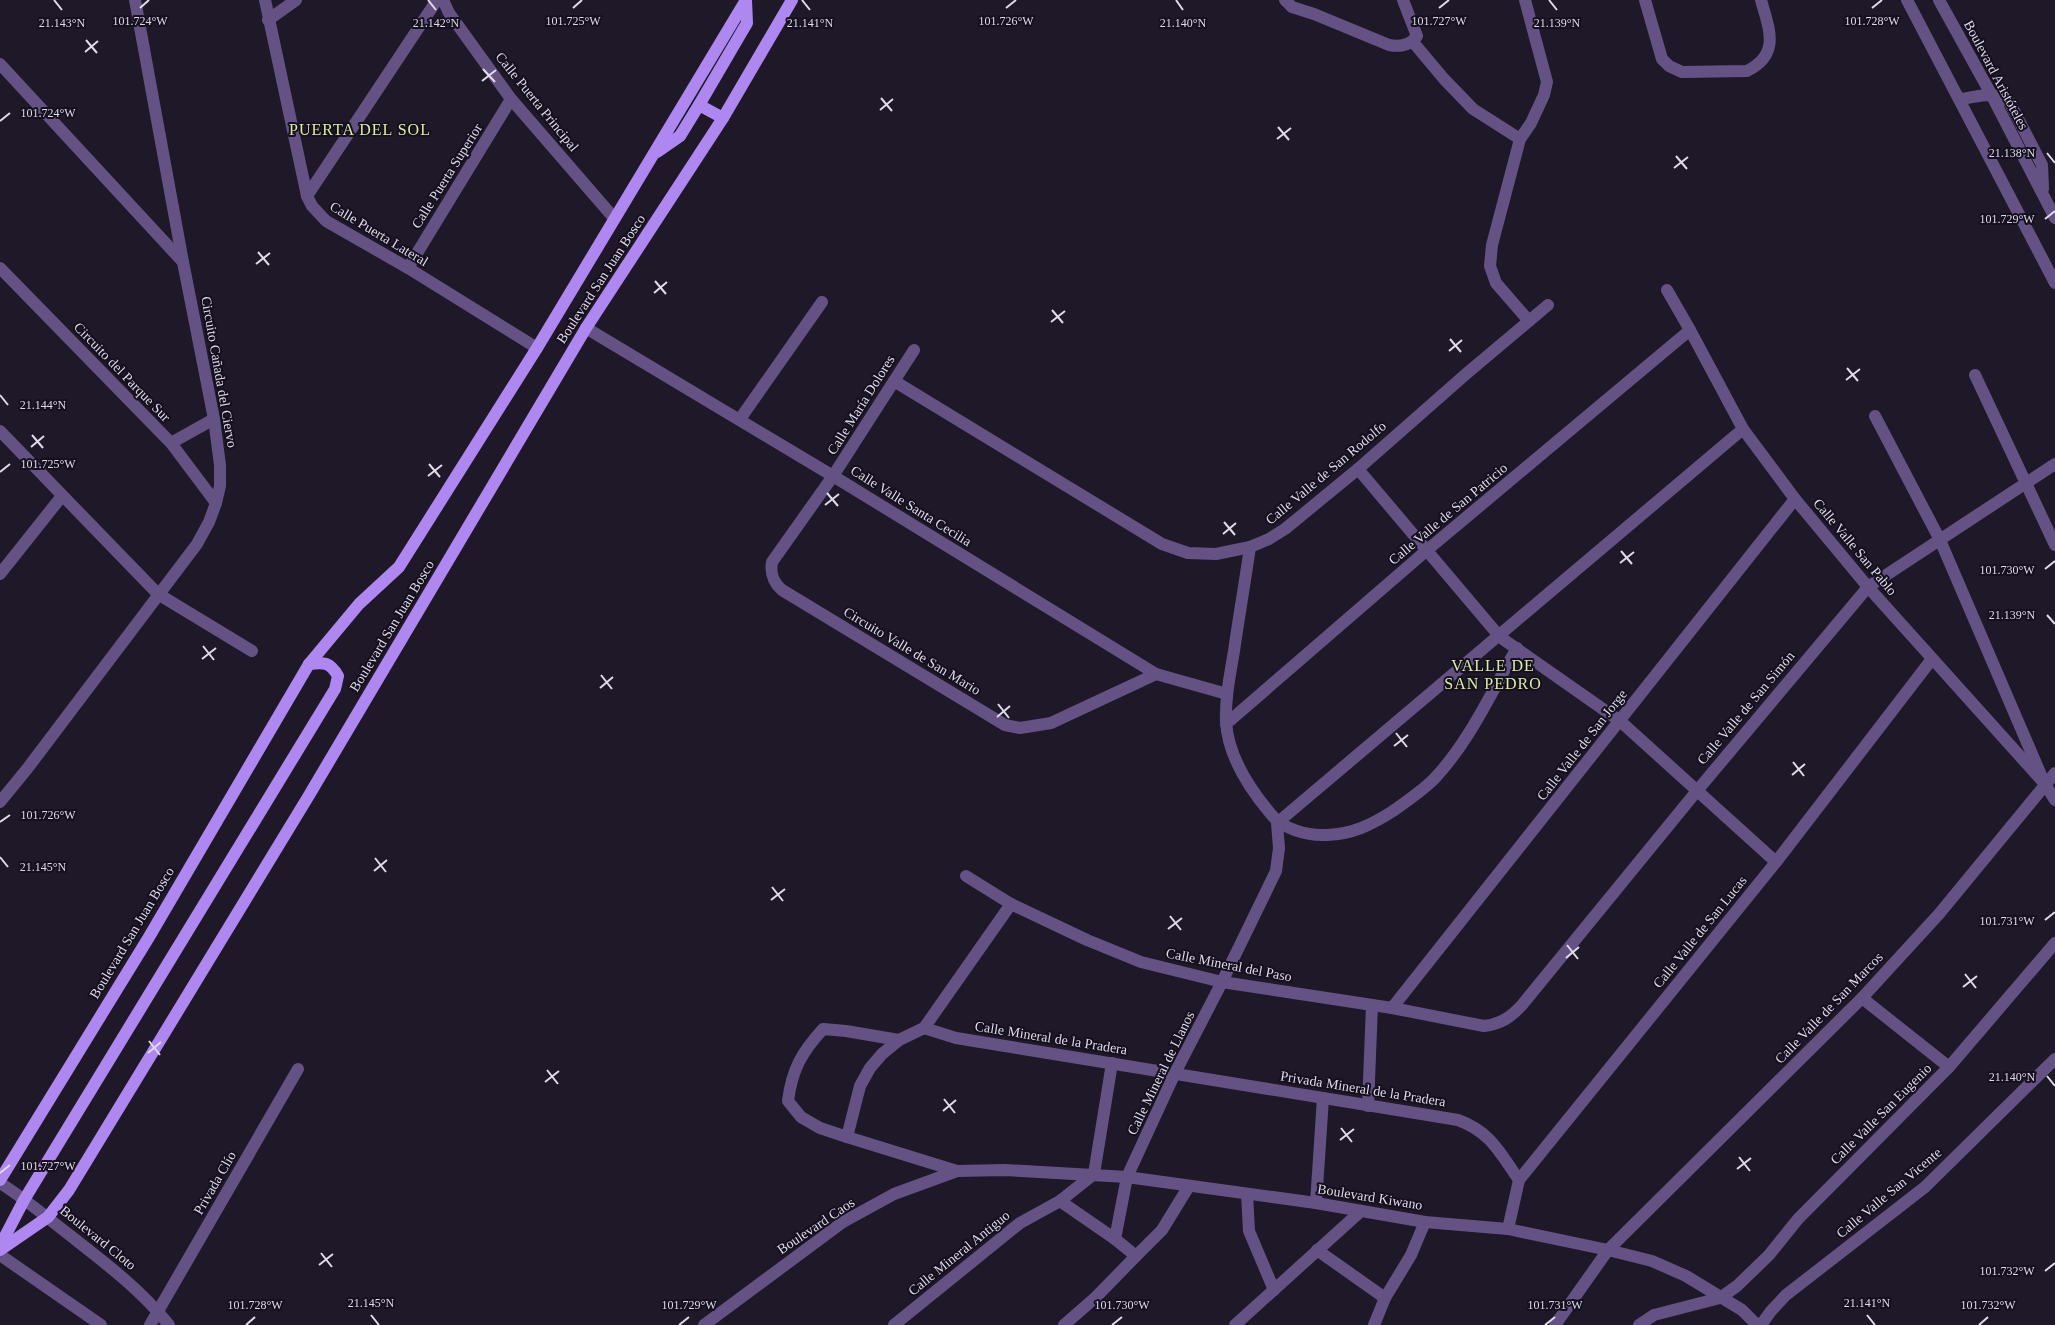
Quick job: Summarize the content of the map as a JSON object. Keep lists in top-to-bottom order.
{
  "streets": {
    "main road": ["Boulevard San Juan Bosco"],
    "street": [
      "Boulevard Aristóteles",
      "Calle Puerta Principal",
      "Calle Puerta Superior",
      "Calle Puerta Lateral",
      "Circuito del Parque Sur",
      "Circuito Cañada del Ciervo",
      "Calle María Dolores",
      "Calle Valle de San Rodolfo",
      "Calle Valle Santa Cecilia",
      "Calle Valle de San Patricio",
      "Calle Valle San Pablo",
      "Circuito Valle de San Mario",
      "Calle Valle de San Simón",
      "Calle Valle de San Jorge",
      "Calle Valle de San Lucas",
      "Calle Mineral del Paso",
      "Calle Valle de San Marcos",
      "Calle Mineral de la Pradera",
      "Calle Mineral de Llanos",
      "Privada Mineral de la Pradera",
      "Calle Valle San Eugenio",
      "Privada Clío",
      "Calle Valle San Vicente",
      "Boulevard Kiwano",
      "Boulevard Caos",
      "Boulevard Cloto",
      "Calle Mineral Antiguo"
    ]
  },
  "crossings": [
    ["Calle Puerta Principal", "Calle Puerta Superior"],
    ["Calle Puerta Principal", "Boulevard San Juan Bosco"],
    ["Calle Puerta Superior", "Calle Puerta Lateral"],
    ["Calle Puerta Lateral", "Boulevard San Juan Bosco"],
    ["Boulevard San Juan Bosco", "Calle Valle Santa Cecilia"],
    ["Boulevard San Juan Bosco", "Boulevard Cloto"],
    ["Circuito del Parque Sur", "Circuito Cañada del Ciervo"],
    ["Calle María Dolores", "Calle Valle Santa Cecilia"],
    ["Calle María Dolores", "Circuito Valle de San Mario"],
    ["Calle Valle Santa Cecilia", "Circuito Valle de San Mario"],
    ["Calle Valle de San Patricio", "Calle Valle San Pablo"],
    ["Calle Valle San Pablo", "Calle Valle de San Simón"],
    ["Calle Valle San Pablo", "Calle Valle de San Jorge"],
    ["Calle Valle San Pablo", "Calle Valle de San Lucas"],
    ["Calle Valle San Pablo", "Calle Valle de San Marcos"],
    ["Calle Valle de San Simón", "Calle Mineral del Paso"],
    ["Calle Valle de San Jorge", "Calle Mineral del Paso"],
    ["Calle Valle de San Lucas", "Privada Mineral de la Pradera"],
    ["Calle Valle de San Lucas", "Boulevard Kiwano"],
    ["Calle Mineral del Paso", "Calle Mineral de Llanos"],
    ["Calle Valle de San Marcos", "Boulevard Kiwano"],
    ["Calle Mineral de la Pradera", "Calle Mineral de Llanos"],
    ["Calle Mineral de la Pradera", "Privada Mineral de la Pradera"],
    ["Calle Mineral de Llanos", "Privada Mineral de la Pradera"],
    ["Calle Mineral de Llanos", "Boulevard Kiwano"],
    ["Calle Valle San Eugenio", "Boulevard Kiwano"],
    ["Privada Clío", "Boulevard Cloto"],
    ["Boulevard Kiwano", "Boulevard Caos"],
    ["Boulevard Kiwano", "Calle Mineral Antiguo"]
  ],
  "districts": ["PUERTA DEL SOL", "VALLE DE SAN PEDRO"],
  "coordinates": [
    "101.724°W",
    "101.725°W",
    "101.726°W",
    "101.727°W",
    "101.728°W",
    "21.143°N",
    "21.142°N",
    "21.141°N",
    "21.140°N",
    "21.139°N",
    "21.138°N",
    "101.729°W",
    "21.144°N",
    "101.730°W",
    "21.145°N",
    "101.731°W",
    "101.732°W"
  ]
}
